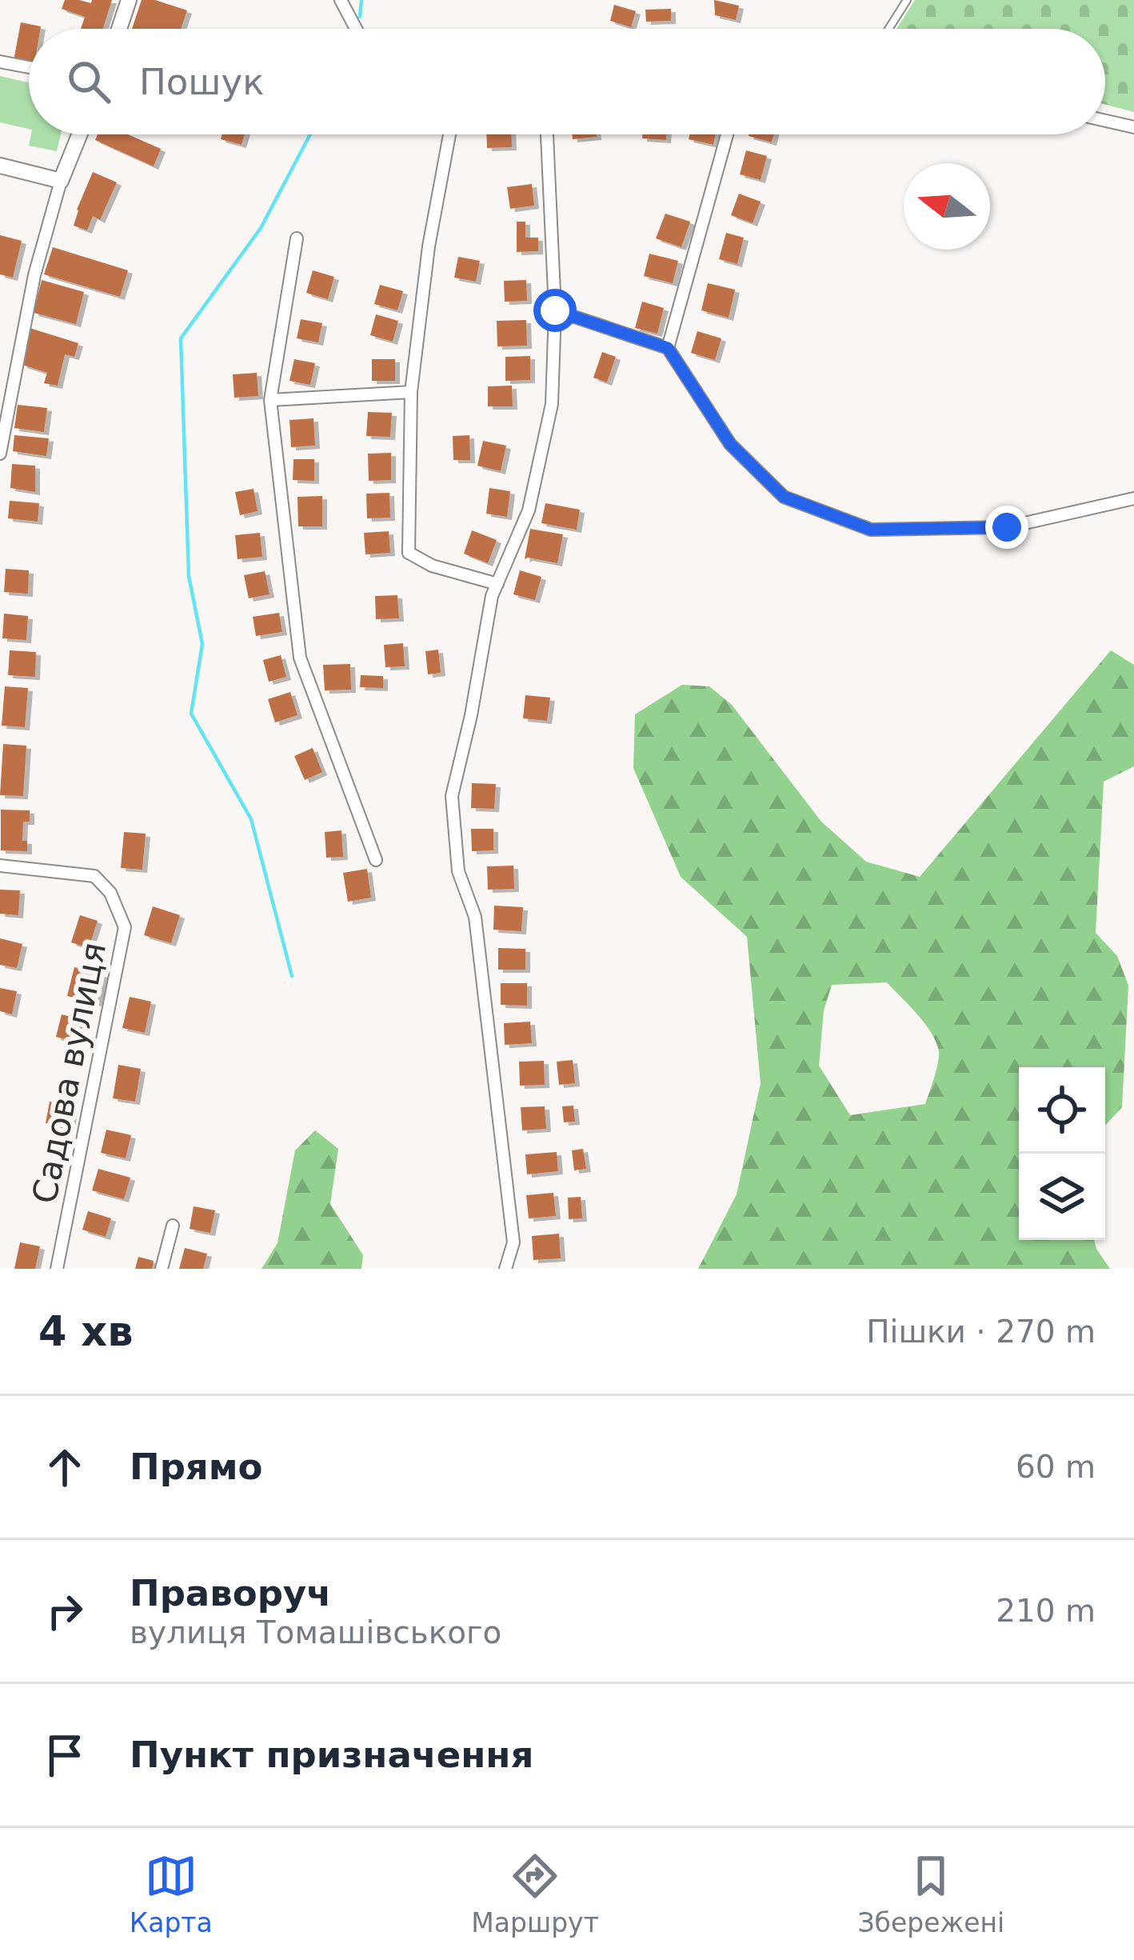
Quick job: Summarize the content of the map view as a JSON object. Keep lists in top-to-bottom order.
{
  "streets": {
    "street": ["Садова вулиця"]
  },
  "north": "left",
  "page": {
    "search": "Пошук",
    "heading": ["4 хв", "Пішки · 270 m"],
    "list": [
      ["Прямо", "60 m"],
      ["Праворуч", "вулиця Томашівського", "210 m"],
      "Пункт призначення"
    ],
    "nav": ["Карта", "Маршрут", "Збережені"]
  }
}
